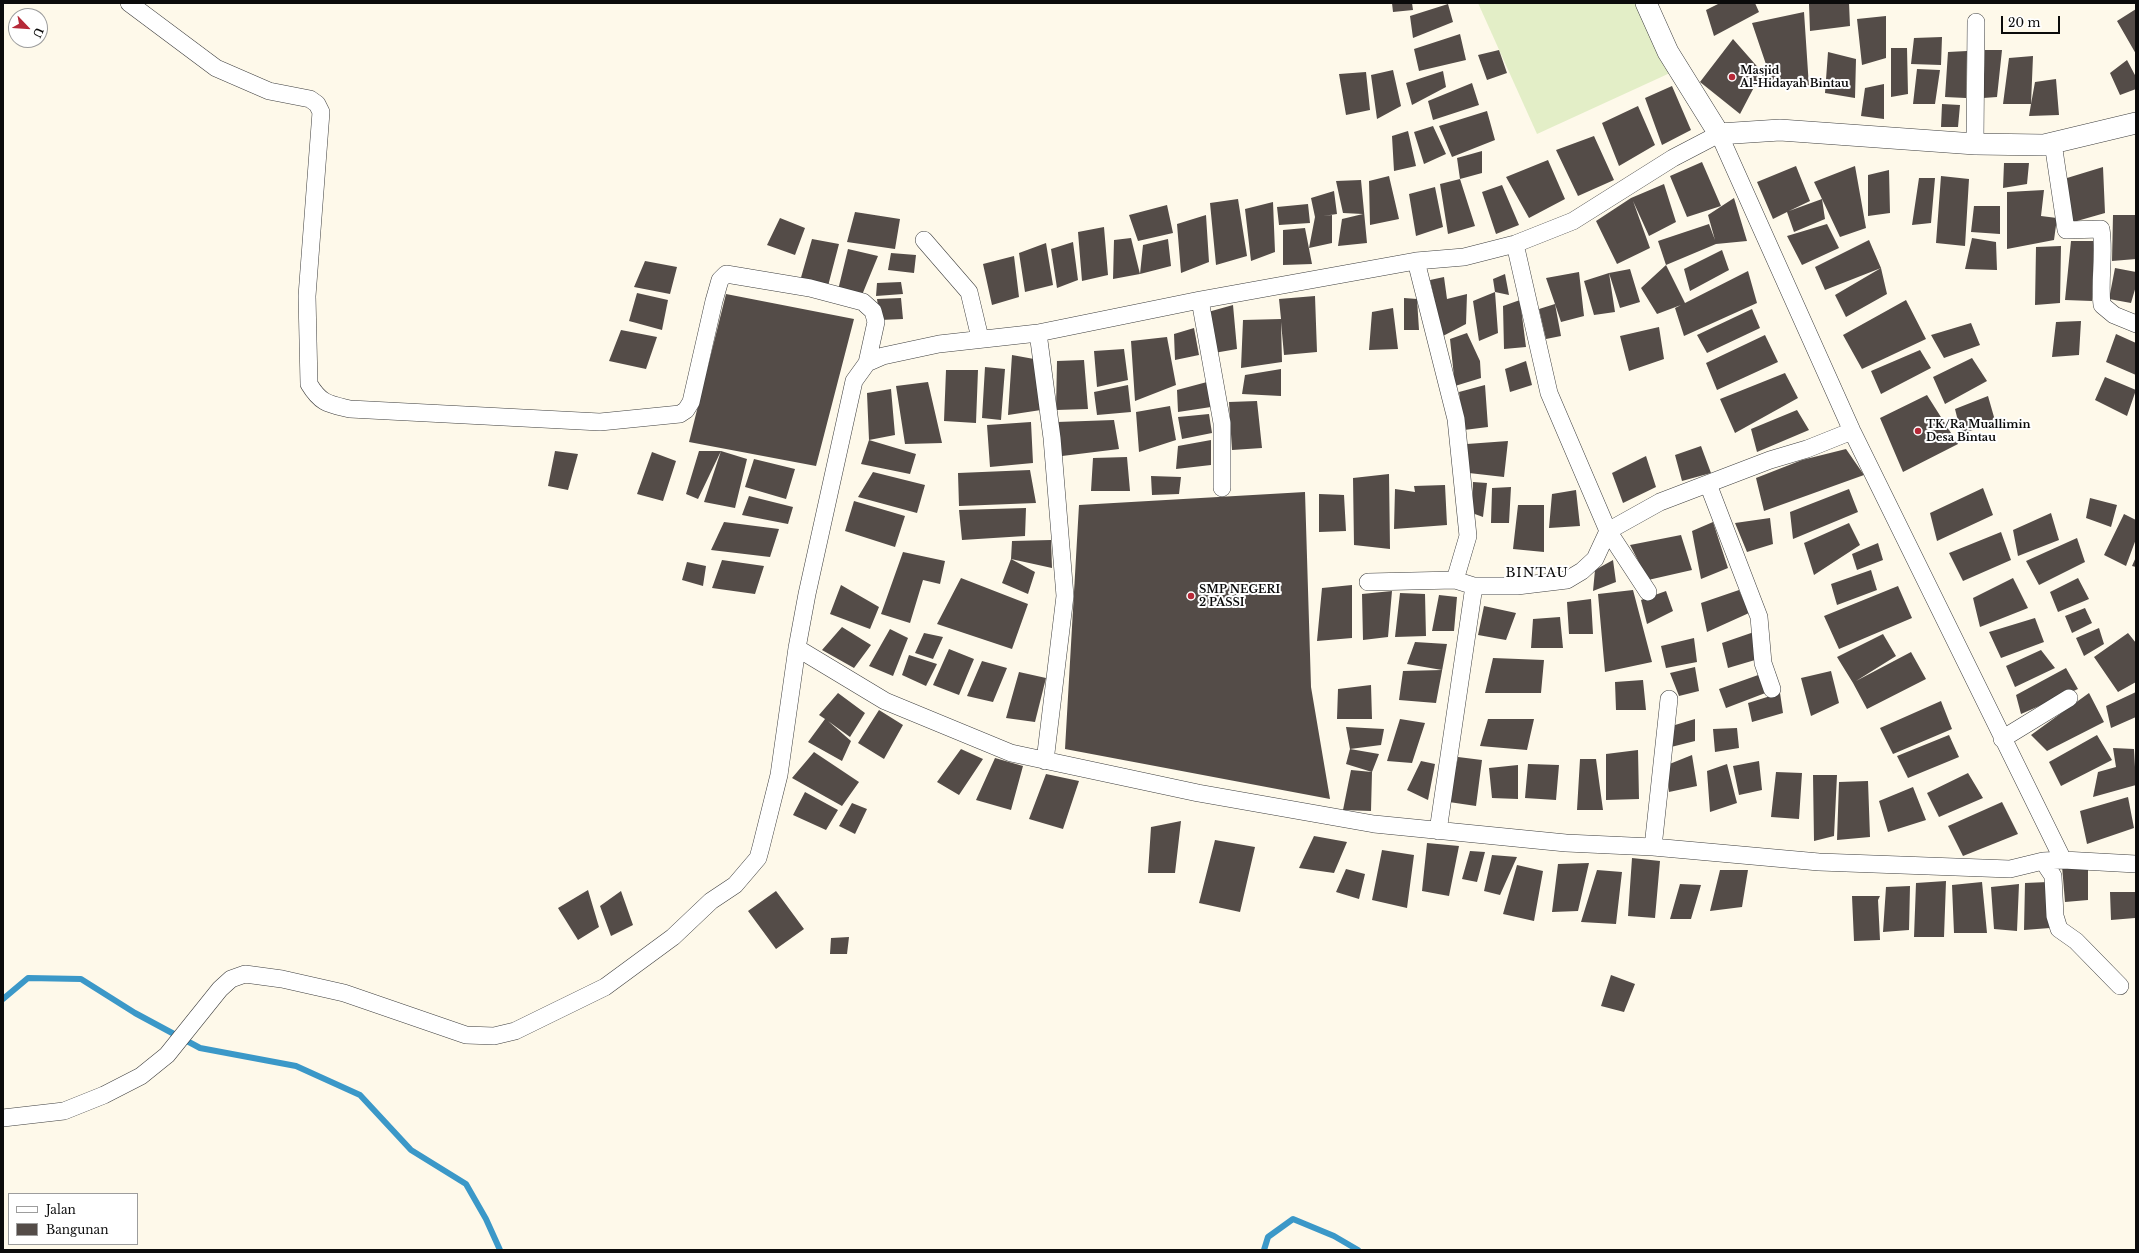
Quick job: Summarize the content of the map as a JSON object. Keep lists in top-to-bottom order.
{
  "districts": ["BINTAU"],
  "places": ["Masjid Al-Hidayah Bintau", "TK/Ra Muallimin Desa Bintau", "SMP NEGERI 2 PASSI"],
  "legend": ["Jalan", "Bangunan"],
  "scale_bar": "20 m",
  "north": "bottom right"
}
